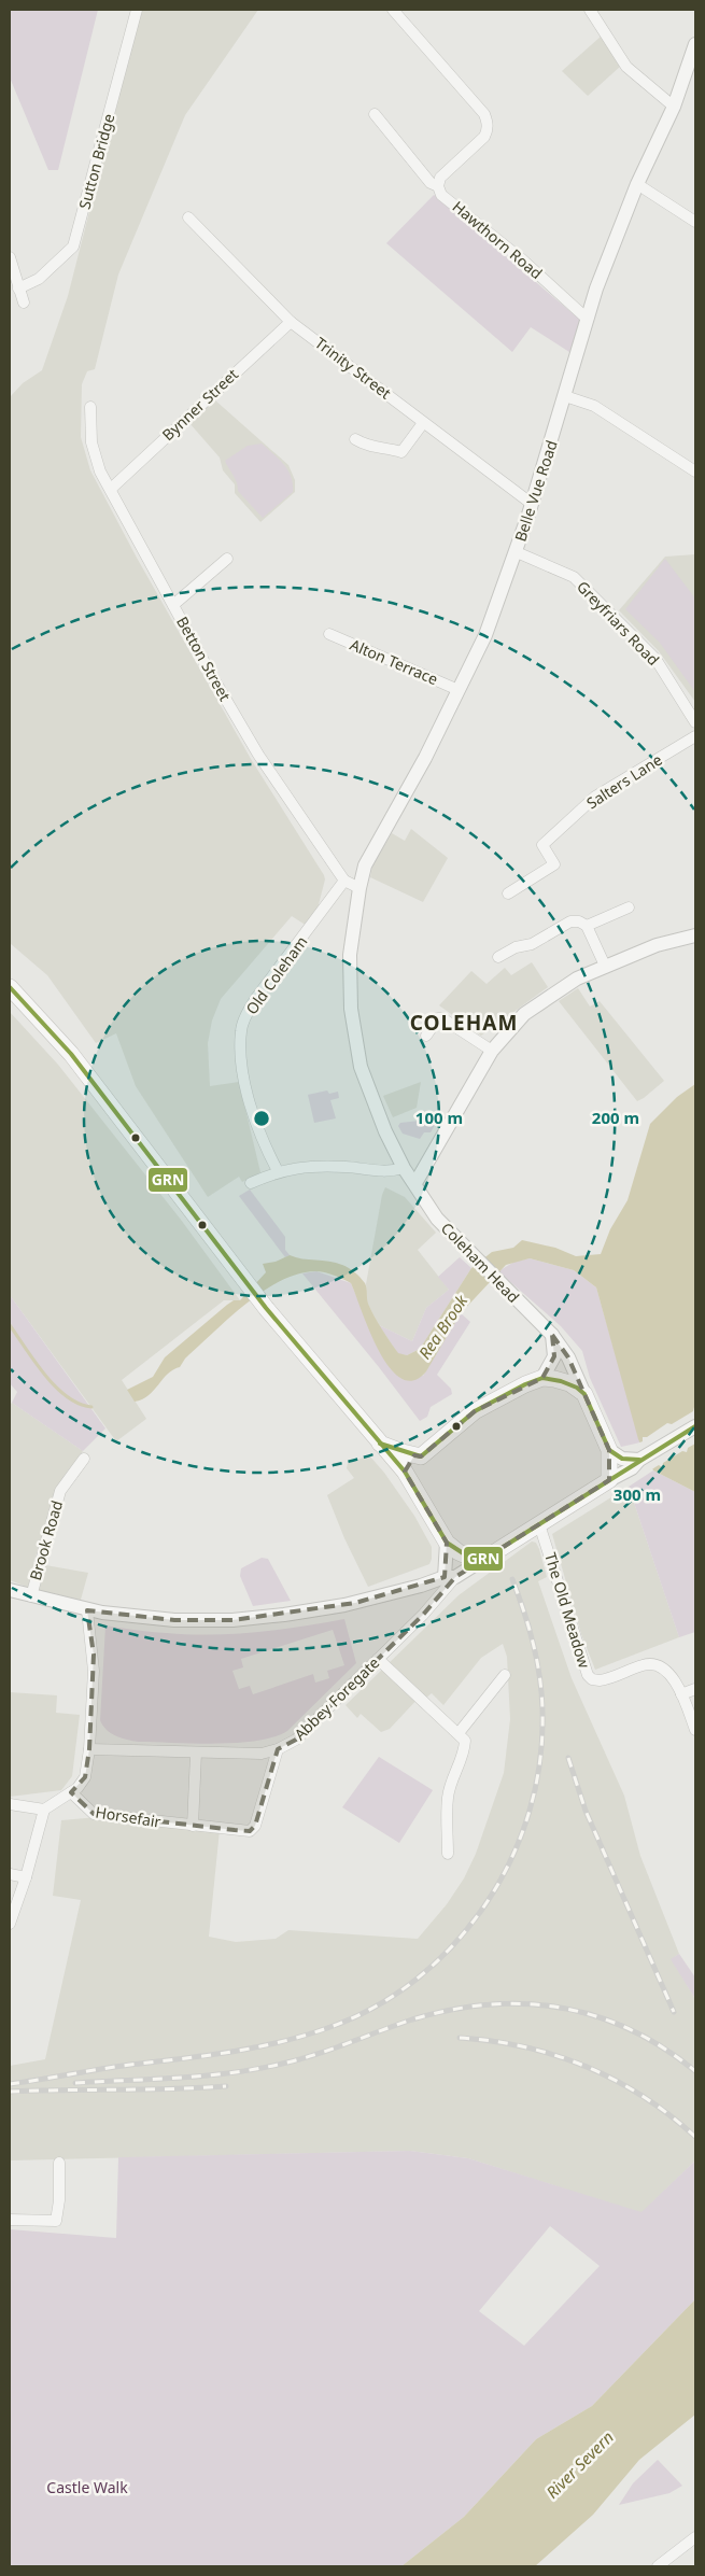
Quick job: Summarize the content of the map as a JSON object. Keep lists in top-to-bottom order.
{
  "streets": {
    "main road": ["Coleham Head", "Abbey Foregate"],
    "street": [
      "Sutton Bridge",
      "Hawthorn Road",
      "Trinity Street",
      "Bynner Street",
      "Belle Vue Road",
      "Greyfriars Road",
      "Betton Street",
      "Alton Terrace",
      "Salters Lane",
      "Old Coleham",
      "Brook Road",
      "The Old Meadow",
      "Horsefair"
    ]
  },
  "crossings": [
    ["Hawthorn Road", "Belle Vue Road"],
    ["Trinity Street", "Bynner Street"],
    ["Trinity Street", "Belle Vue Road"],
    ["Bynner Street", "Betton Street"],
    ["Belle Vue Road", "Greyfriars Road"],
    ["Belle Vue Road", "Betton Street"],
    ["Belle Vue Road", "Alton Terrace"],
    ["Belle Vue Road", "Coleham Head"],
    ["Betton Street", "Old Coleham"],
    ["Coleham Head", "Abbey Foregate"],
    ["Brook Road", "Abbey Foregate"],
    ["The Old Meadow", "Abbey Foregate"],
    ["Abbey Foregate", "Horsefair"]
  ],
  "districts": ["COLEHAM"],
  "water": ["Rea Brook", "River Severn"],
  "parks": ["Castle Walk"],
  "lines": ["transit line GRN"],
  "rings": ["100 m", "200 m", "300 m"]
}
